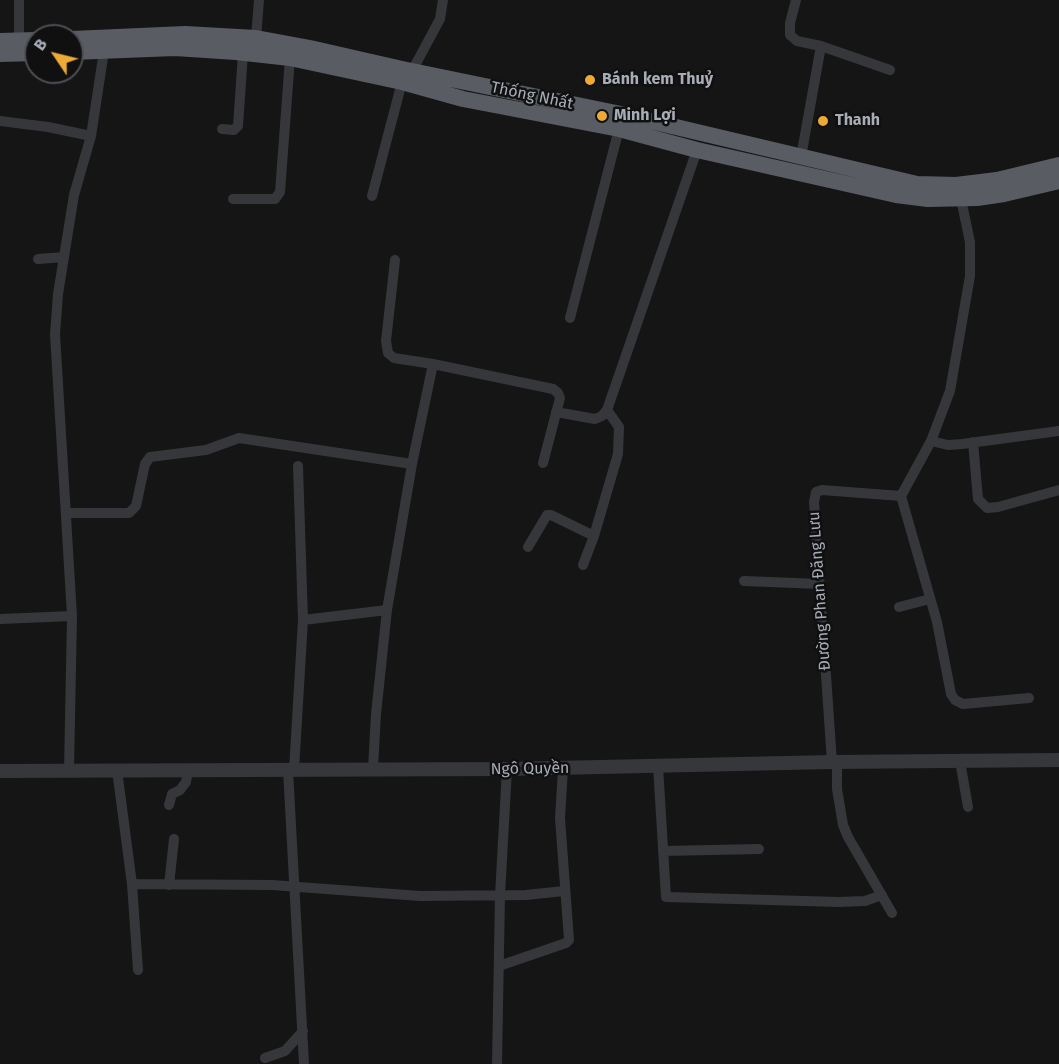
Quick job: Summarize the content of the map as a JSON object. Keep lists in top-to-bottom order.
{
  "streets": {
    "highway": ["Thống Nhất"],
    "street": ["Đường Phan Đăng Lưu", "Ngô Quyền"]
  },
  "crossings": [
    ["Đường Phan Đăng Lưu", "Ngô Quyền"]
  ],
  "places": ["Bánh kem Thuỷ", "Minh Lợi", "Thanh"],
  "north": "top left"
}
